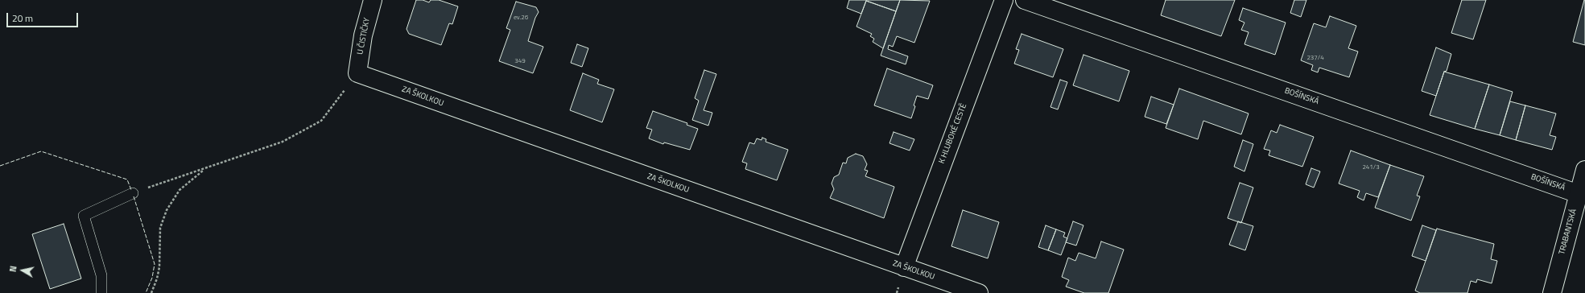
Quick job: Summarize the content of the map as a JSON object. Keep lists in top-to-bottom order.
{
  "streets": {
    "street": [
      "U ČISTIČKY",
      "ZA ŠKOLKOU",
      "BOŠÍNSKÁ",
      "K HLUBOKÉ CESTĚ",
      "TRABANTSKÁ"
    ]
  },
  "crossings": [
    ["U ČISTIČKY", "ZA ŠKOLKOU"],
    ["ZA ŠKOLKOU", "K HLUBOKÉ CESTĚ"],
    ["BOŠÍNSKÁ", "TRABANTSKÁ"]
  ],
  "house_numbers": [
    "ev.26",
    "237/4",
    "349",
    "241/3"
  ],
  "scale_bar": "20 m",
  "north": "left"
}
